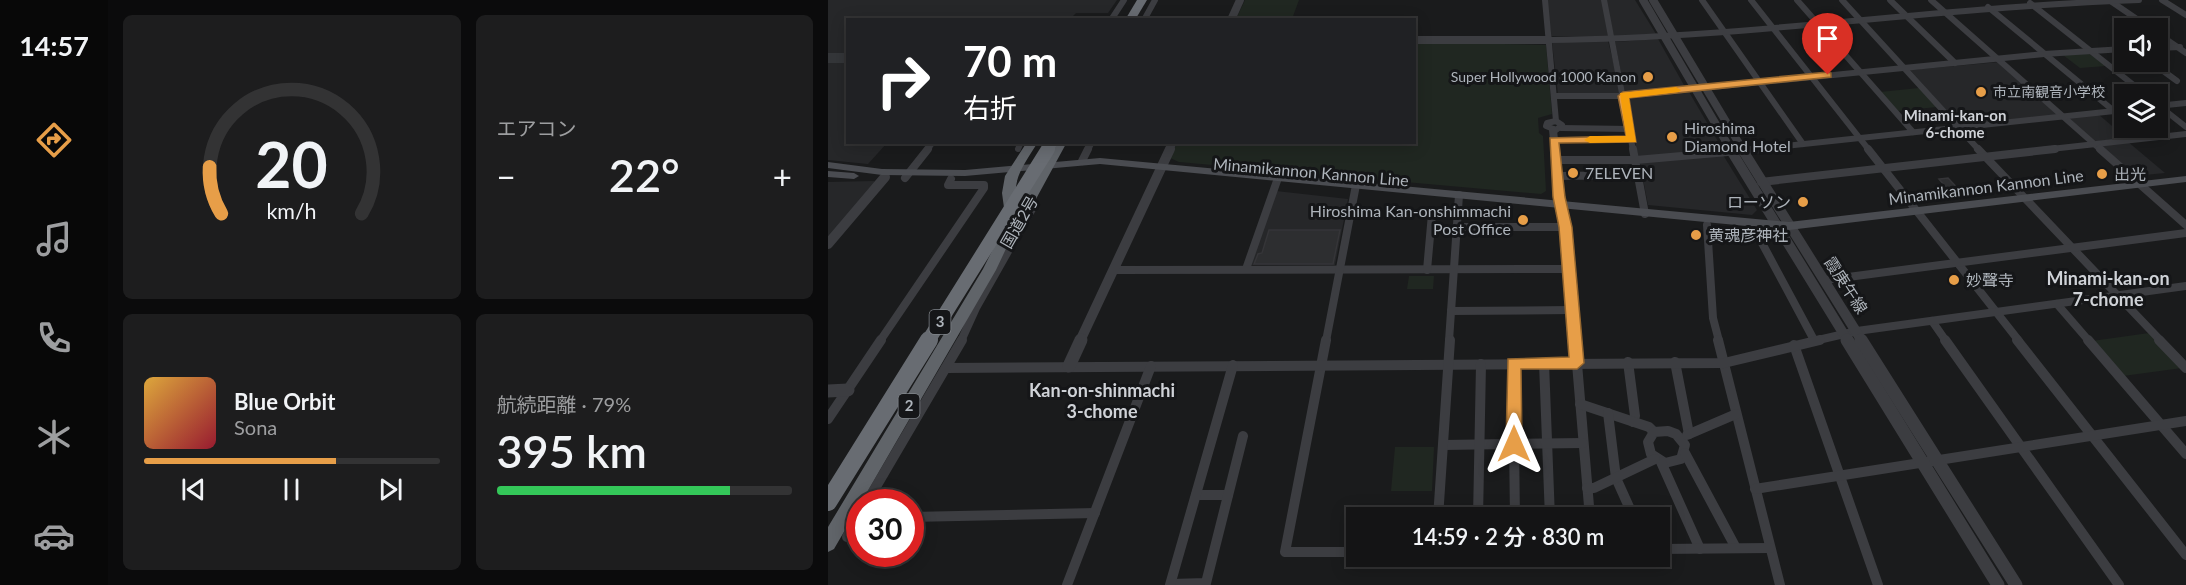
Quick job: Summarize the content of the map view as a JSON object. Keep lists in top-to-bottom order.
{
  "streets": {
    "highway": ["国道2号", "3", "2"],
    "main road": ["Minamikannon Kannon Line"],
    "street": ["霞庚午線"]
  },
  "crossings": [
    ["Minamikannon Kannon Line", "国道2号"],
    ["Minamikannon Kannon Line", "霞庚午線"],
    ["Minamikannon Kannon Line", "2"],
    ["国道2号", "2"]
  ],
  "districts": ["Minami-kan-on 6-chome", "Minami-kan-on 7-chome", "Kan-on-shinmachi 3-chome"],
  "places": [
    "Super Hollywood 1000 Kanon",
    "市立南観音小学校",
    "Hiroshima Diamond Hotel",
    "7ELEVEN",
    "出光",
    "ローソン",
    "Hiroshima Kan-onshimmachi Post Office",
    "黄魂彦神社",
    "妙聲寺"
  ],
  "page": {
    "tabs": "14:57",
    "tile": [
      "エアコン",
      ["航続距離 · 79%", "395 km"]
    ],
    "turn": ["70 m", "右折"],
    "heat": ["−", "22°", "+"],
    "song": ["Blue Orbit", "Sona"],
    "limit": "30",
    "trip": "14:59 · 2 分 · 830 m",
    "gauge": ["20", "km/h"]
  }
}
